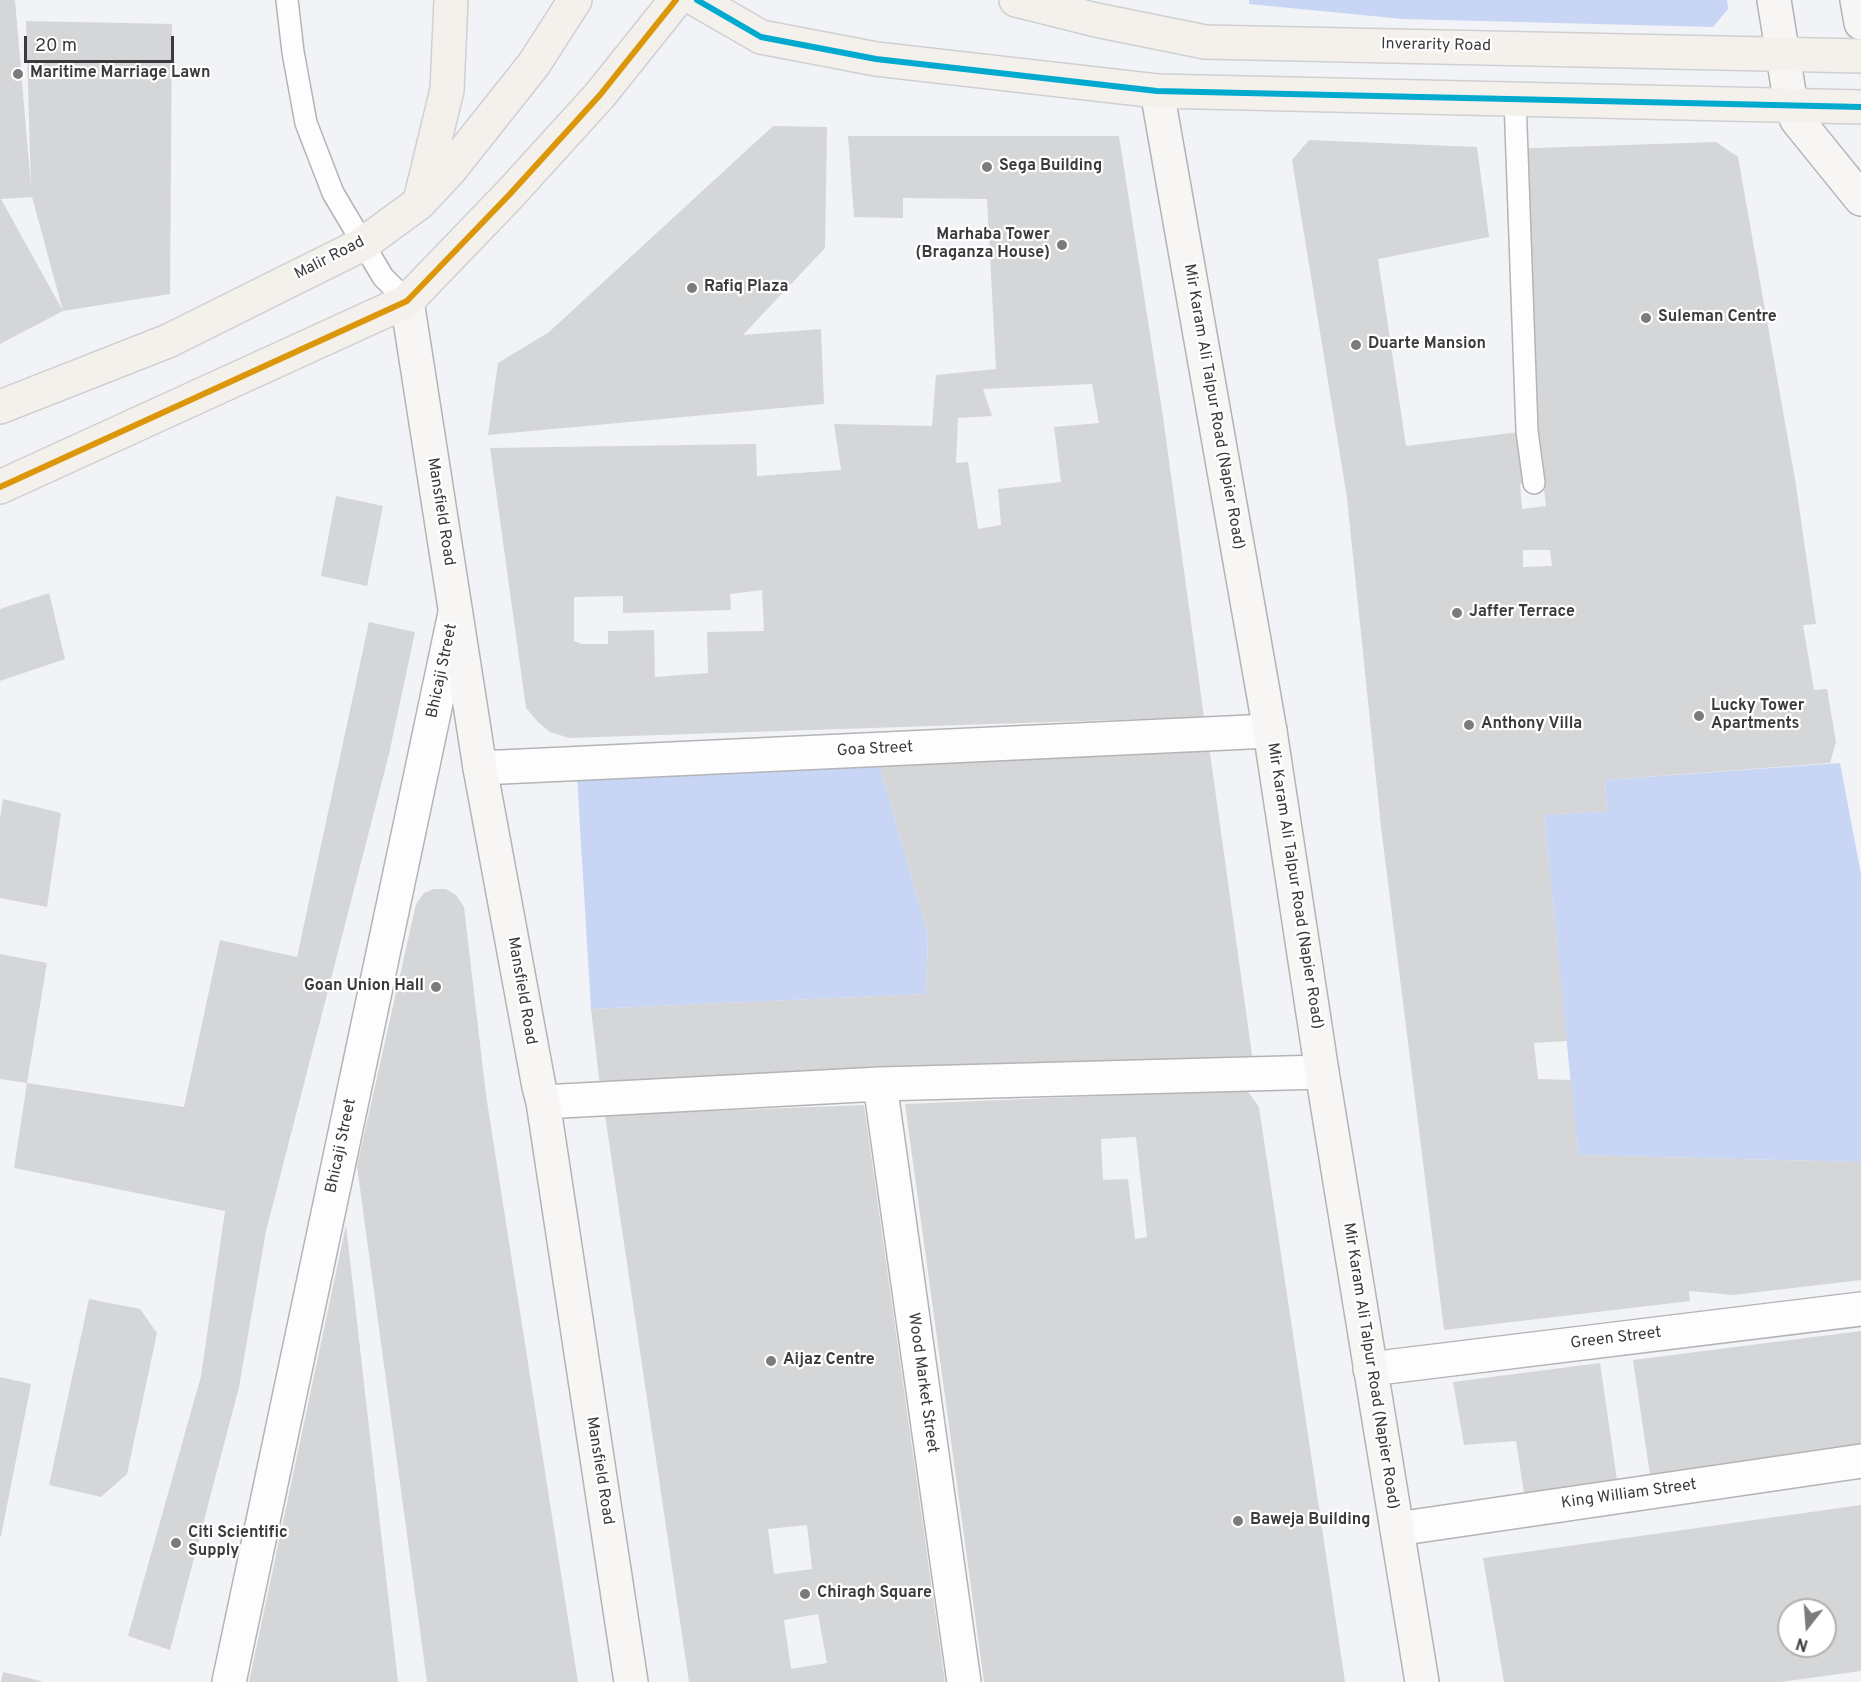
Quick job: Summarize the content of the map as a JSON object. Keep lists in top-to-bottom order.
{
  "streets": {
    "main road": ["Inverarity Road", "Malir Road"],
    "street": [
      "Mir Karam Ali Talpur Road (Napier Road)",
      "Mansfield Road",
      "Bhicaji Street",
      "Goa Street",
      "Green Street",
      "Wood Market Street",
      "King William Street"
    ]
  },
  "crossings": [
    ["Mir Karam Ali Talpur Road (Napier Road)", "Goa Street"],
    ["Mir Karam Ali Talpur Road (Napier Road)", "Green Street"],
    ["Mir Karam Ali Talpur Road (Napier Road)", "King William Street"],
    ["Mansfield Road", "Bhicaji Street"],
    ["Mansfield Road", "Goa Street"]
  ],
  "places": [
    "Maritime Marriage Lawn",
    "Sega Building",
    "Marhaba Tower (Braganza House)",
    "Rafiq Plaza",
    "Suleman Centre",
    "Duarte Mansion",
    "Jaffer Terrace",
    "Lucky Tower Apartments",
    "Anthony Villa",
    "Goan Union Hall",
    "Aijaz Centre",
    "Baweja Building",
    "Citi Scientific Supply",
    "Chiragh Square"
  ],
  "scale_bar": "20 m",
  "north": "bottom"
}
